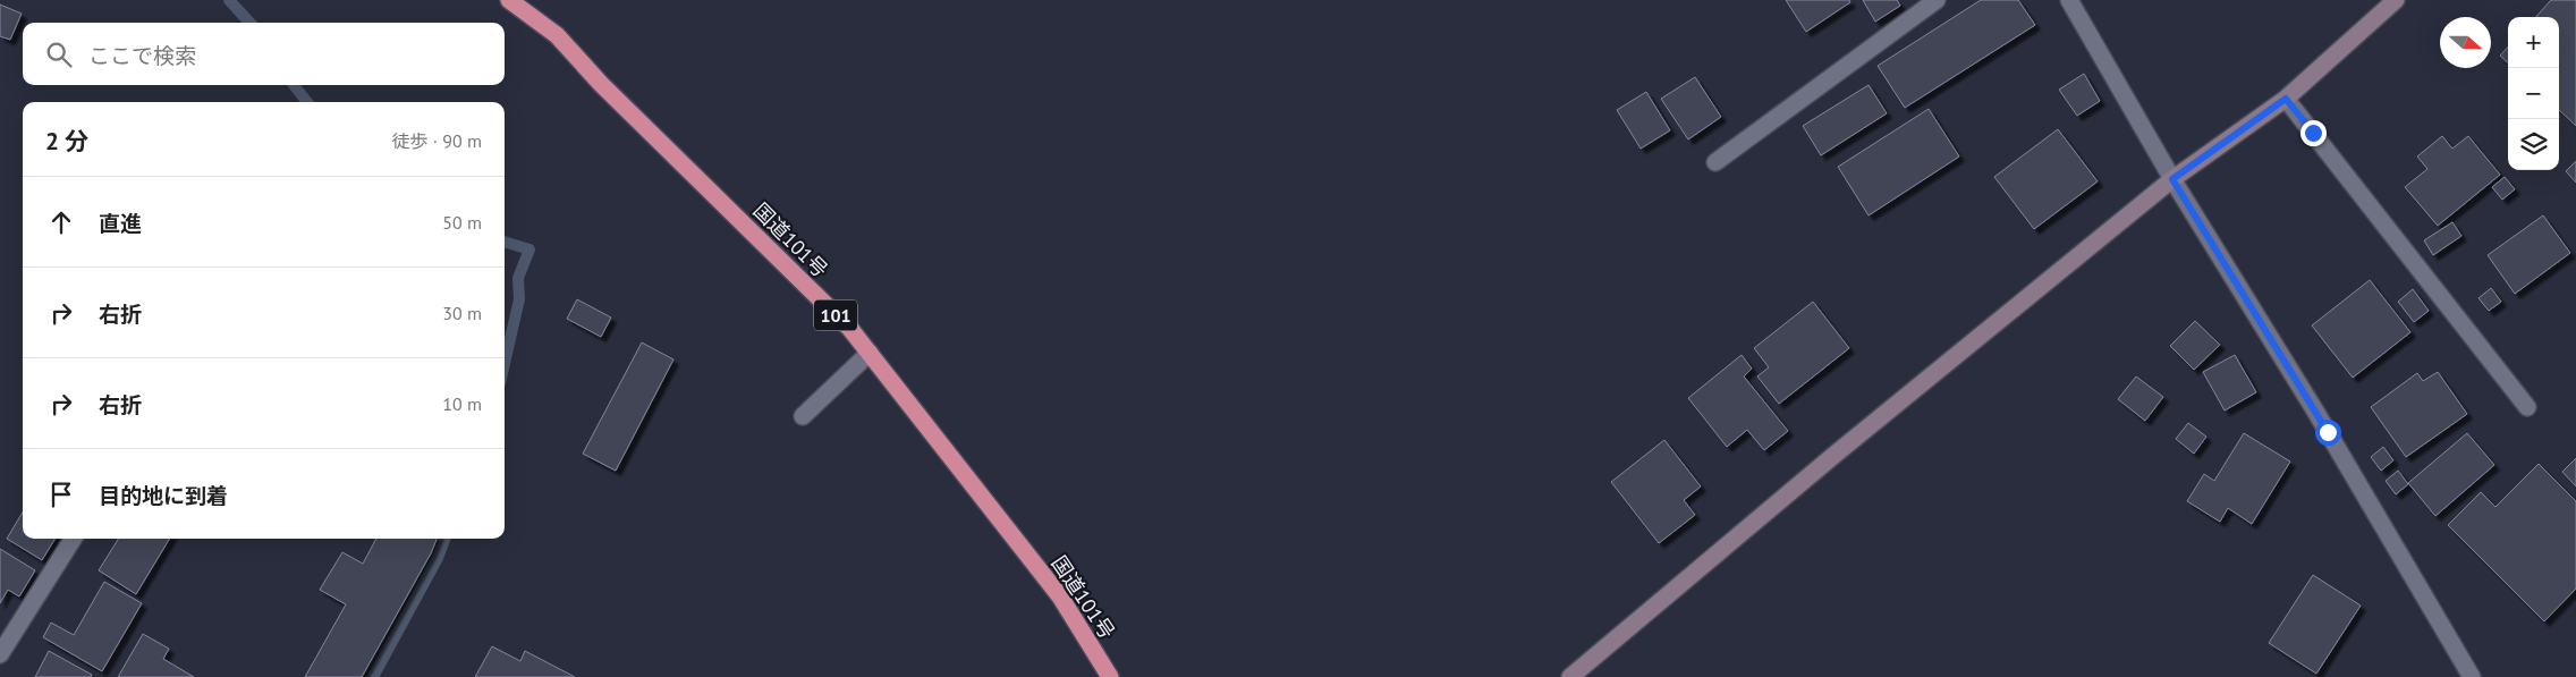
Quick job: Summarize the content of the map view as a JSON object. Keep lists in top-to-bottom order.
{
  "streets": {
    "highway": ["国道101号", "101"]
  },
  "north": "right",
  "page": {
    "map_buttons": ["+", "−"],
    "search": "ここで検索",
    "heading": ["2 分", "徒歩 · 90 m"],
    "list": [
      ["直進", "50 m"],
      ["右折", "30 m"],
      ["右折", "10 m"],
      "目的地に到着"
    ]
  }
}
